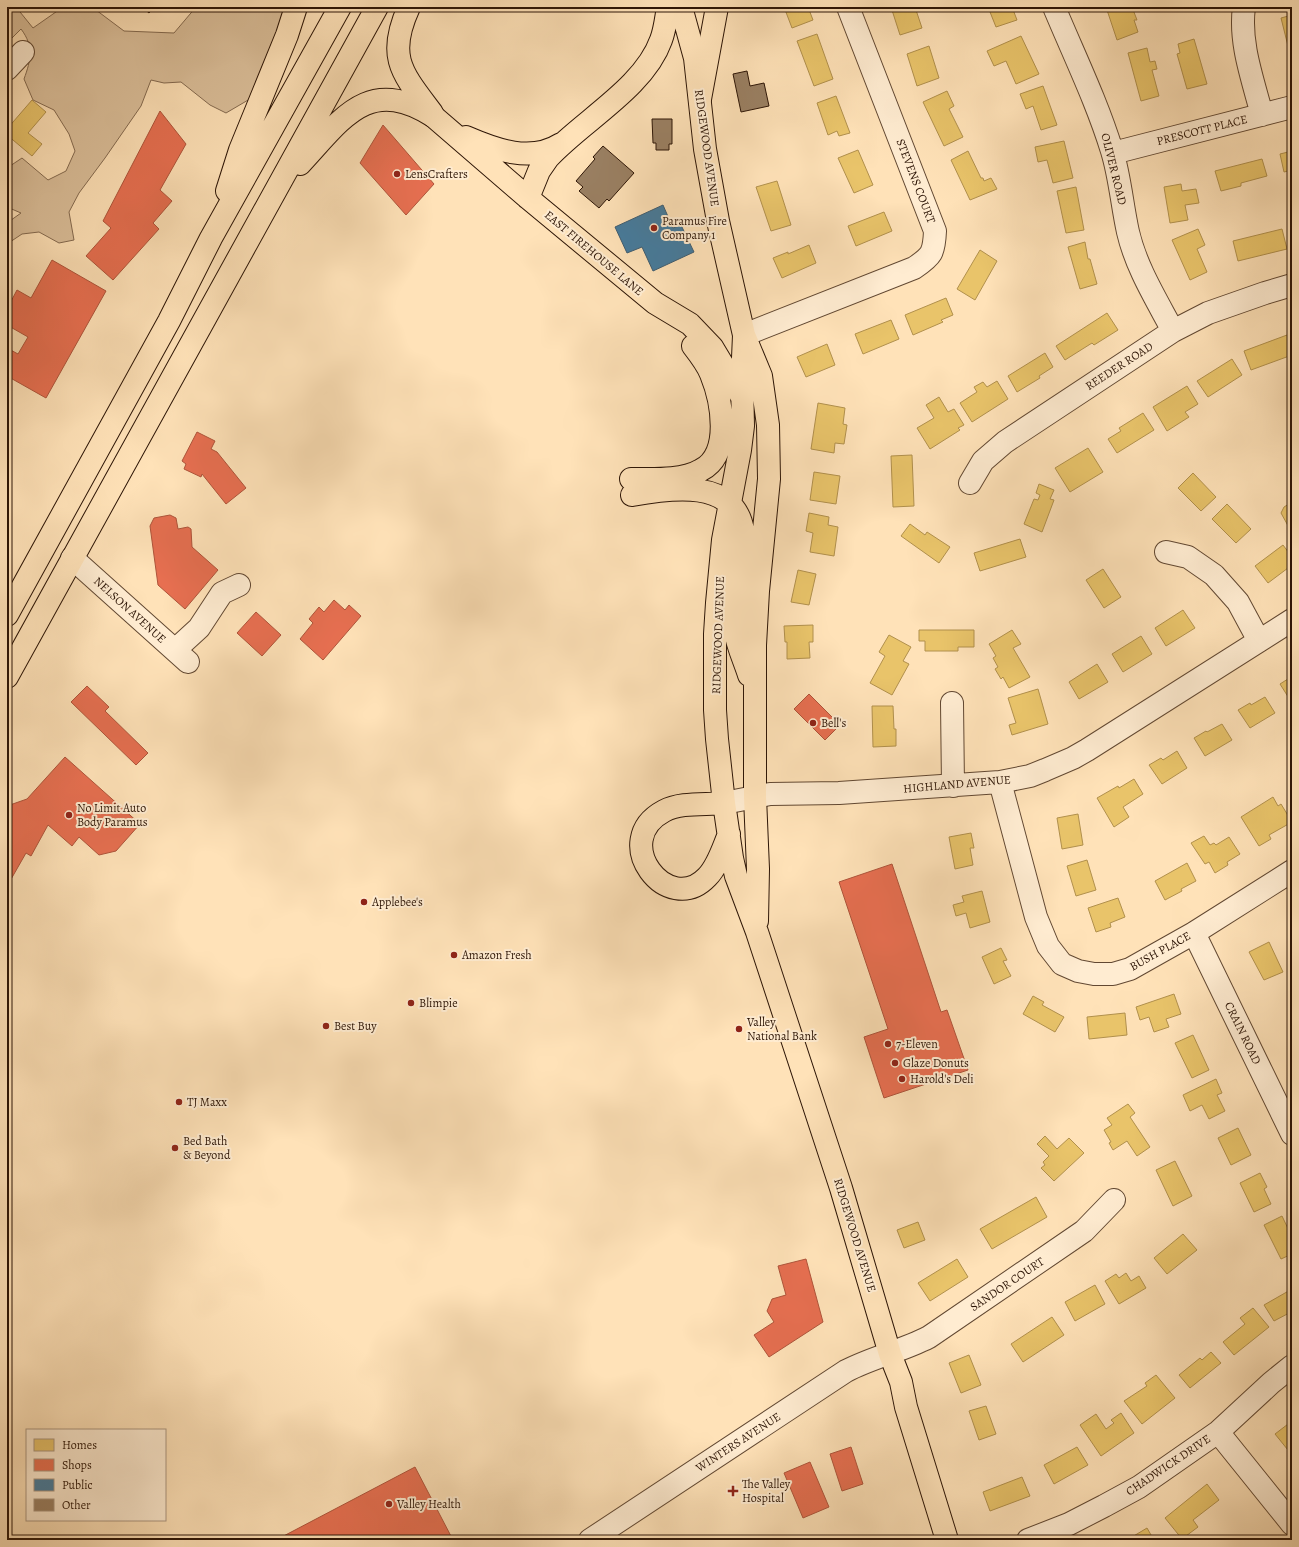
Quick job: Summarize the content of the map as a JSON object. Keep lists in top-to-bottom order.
{
  "streets": {
    "main road": ["RIDGEWOOD AVENUE", "EAST FIREHOUSE LANE"],
    "street": [
      "PRESCOTT PLACE",
      "OLIVER ROAD",
      "STEVENS COURT",
      "REEDER ROAD",
      "NELSON AVENUE",
      "HIGHLAND AVENUE",
      "BUSH PLACE",
      "CRAIN ROAD",
      "SANDOR COURT",
      "WINTERS AVENUE",
      "CHADWICK DRIVE"
    ]
  },
  "crossings": [
    ["PRESCOTT PLACE", "OLIVER ROAD"],
    ["RIDGEWOOD AVENUE", "STEVENS COURT"],
    ["RIDGEWOOD AVENUE", "EAST FIREHOUSE LANE"],
    ["RIDGEWOOD AVENUE", "HIGHLAND AVENUE"],
    ["RIDGEWOOD AVENUE", "SANDOR COURT"],
    ["RIDGEWOOD AVENUE", "WINTERS AVENUE"],
    ["OLIVER ROAD", "REEDER ROAD"],
    ["HIGHLAND AVENUE", "BUSH PLACE"],
    ["BUSH PLACE", "CRAIN ROAD"],
    ["SANDOR COURT", "WINTERS AVENUE"]
  ],
  "places": {
    "other": [
      "LensCrafters",
      "Paramus Fire Company 1",
      "Bell's",
      "No Limit Auto Body Paramus",
      "Applebee's",
      "Amazon Fresh",
      "Blimpie",
      "Best Buy",
      "Valley National Bank",
      "7-Eleven",
      "Glaze Donuts",
      "Harold's Deli",
      "TJ Maxx",
      "Bed Bath & Beyond",
      "Valley Health"
    ],
    "health": ["The Valley Hospital"]
  },
  "legend": [
    "Homes",
    "Shops",
    "Public",
    "Other"
  ]
}
